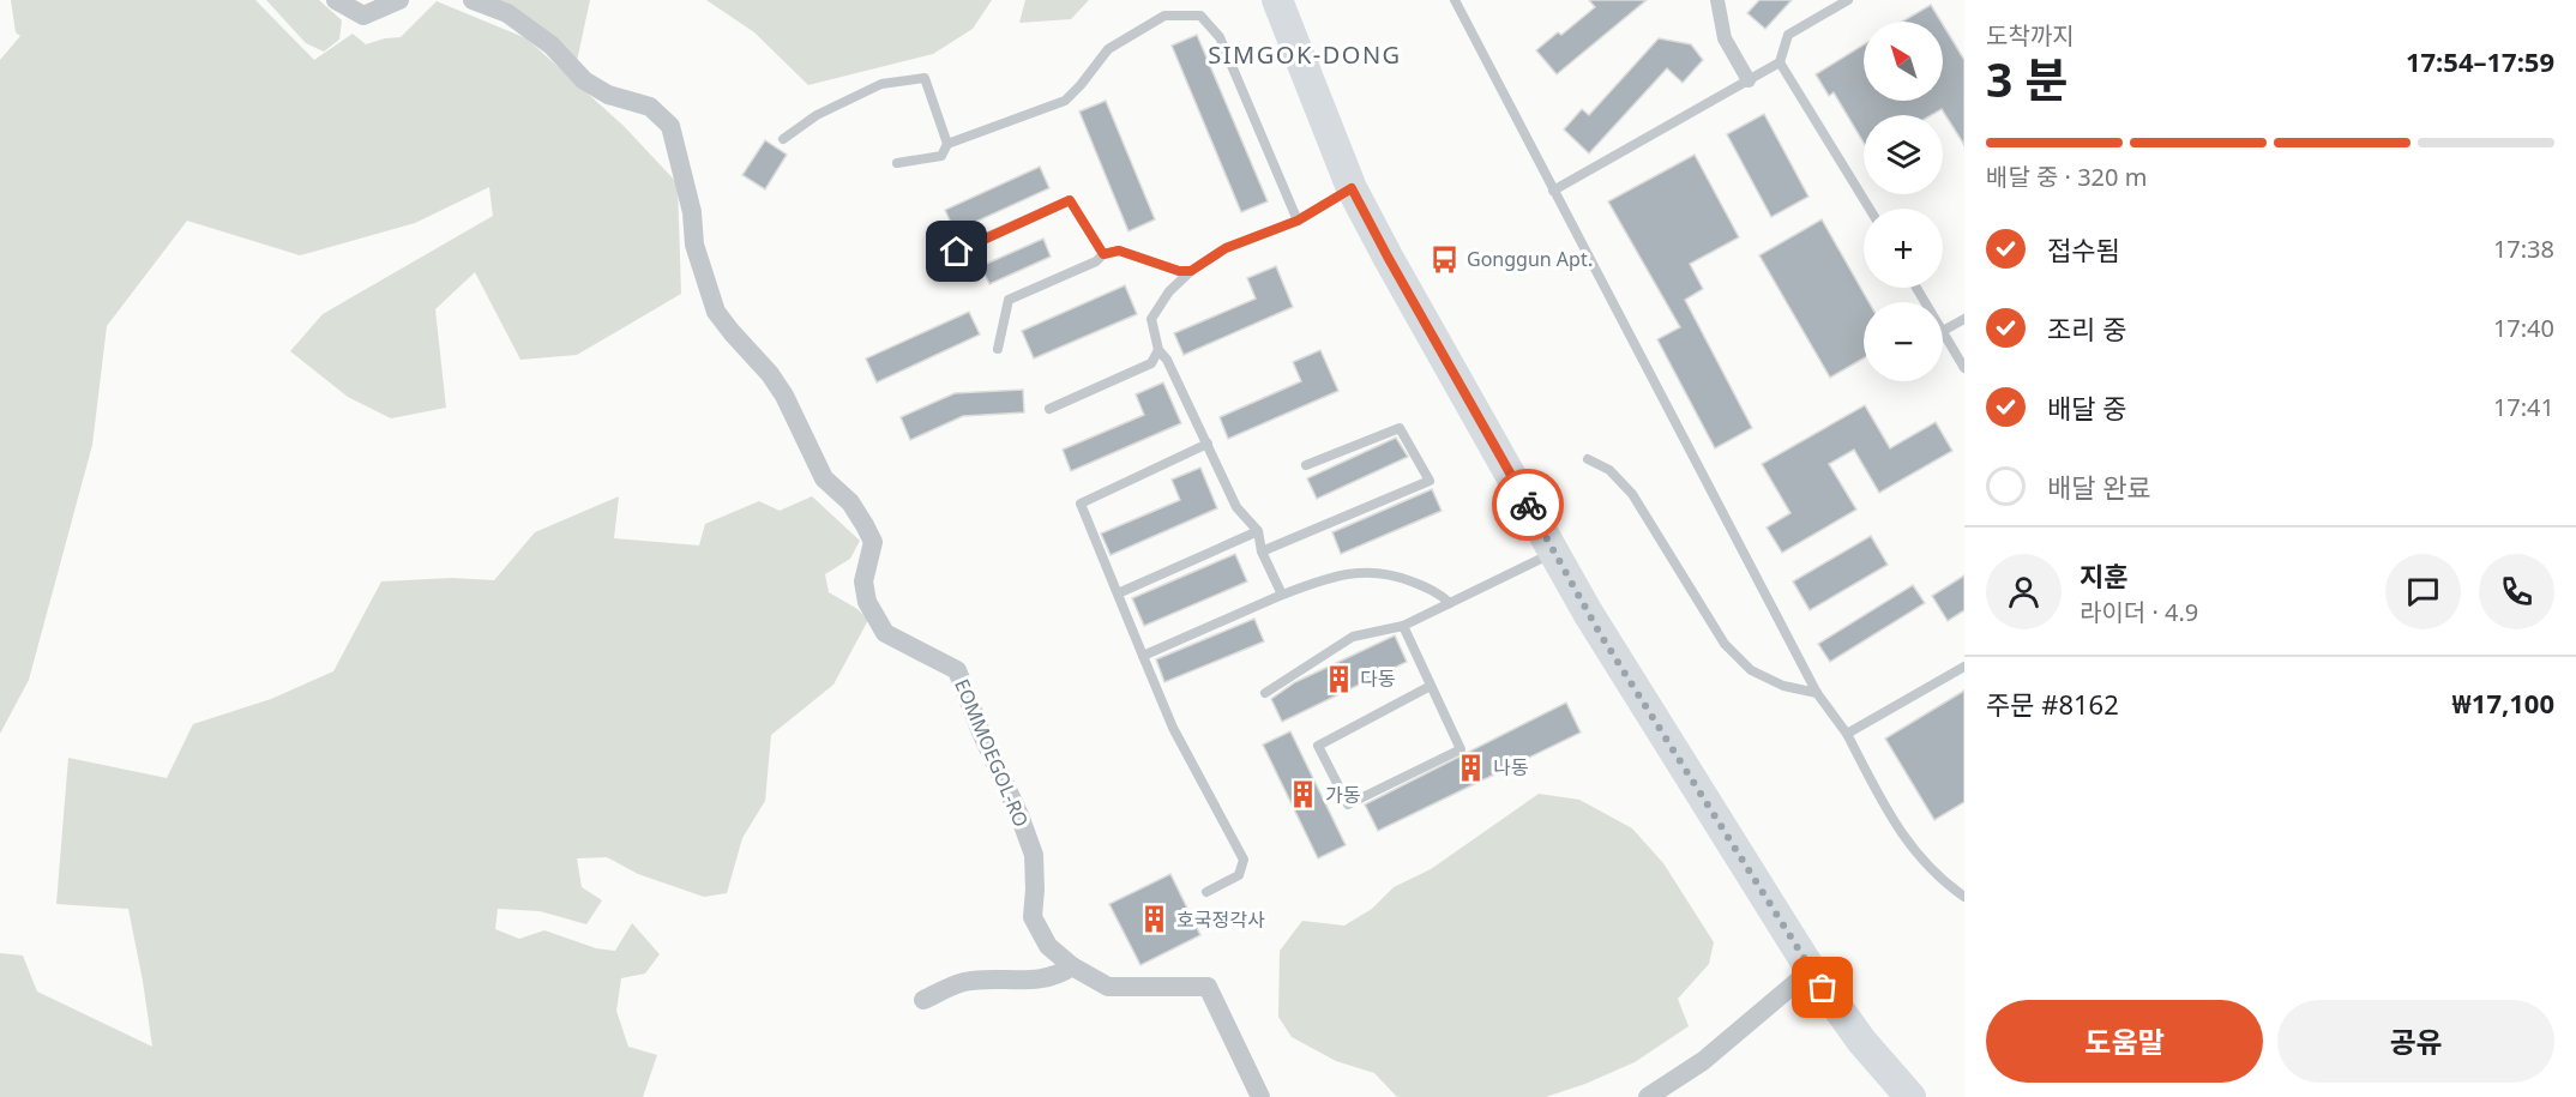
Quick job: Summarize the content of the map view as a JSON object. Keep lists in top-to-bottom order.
{
  "streets": {
    "street": ["EOMMOEGOL-RO"]
  },
  "districts": ["SIMGOK-DONG"],
  "places": {
    "bus stop": ["Gonggun Apt."],
    "building": [
      "다동",
      "나동",
      "가동",
      "호국정각사"
    ]
  },
  "north": "top left",
  "page": {
    "heading": ["3 분", "도착까지", "17:54–17:59"],
    "panel": [
      "지훈",
      "라이더 · 4.9",
      "주문 #8162",
      "₩17,100"
    ],
    "map_buttons": ["+", "−"],
    "bar": "배달 중 · 320 m",
    "list": [
      ["접수됨", "17:38"],
      ["조리 중", "17:40"],
      ["배달 중", "17:41"],
      "배달 완료"
    ],
    "buttons": ["도움말", "공유"]
  }
}
